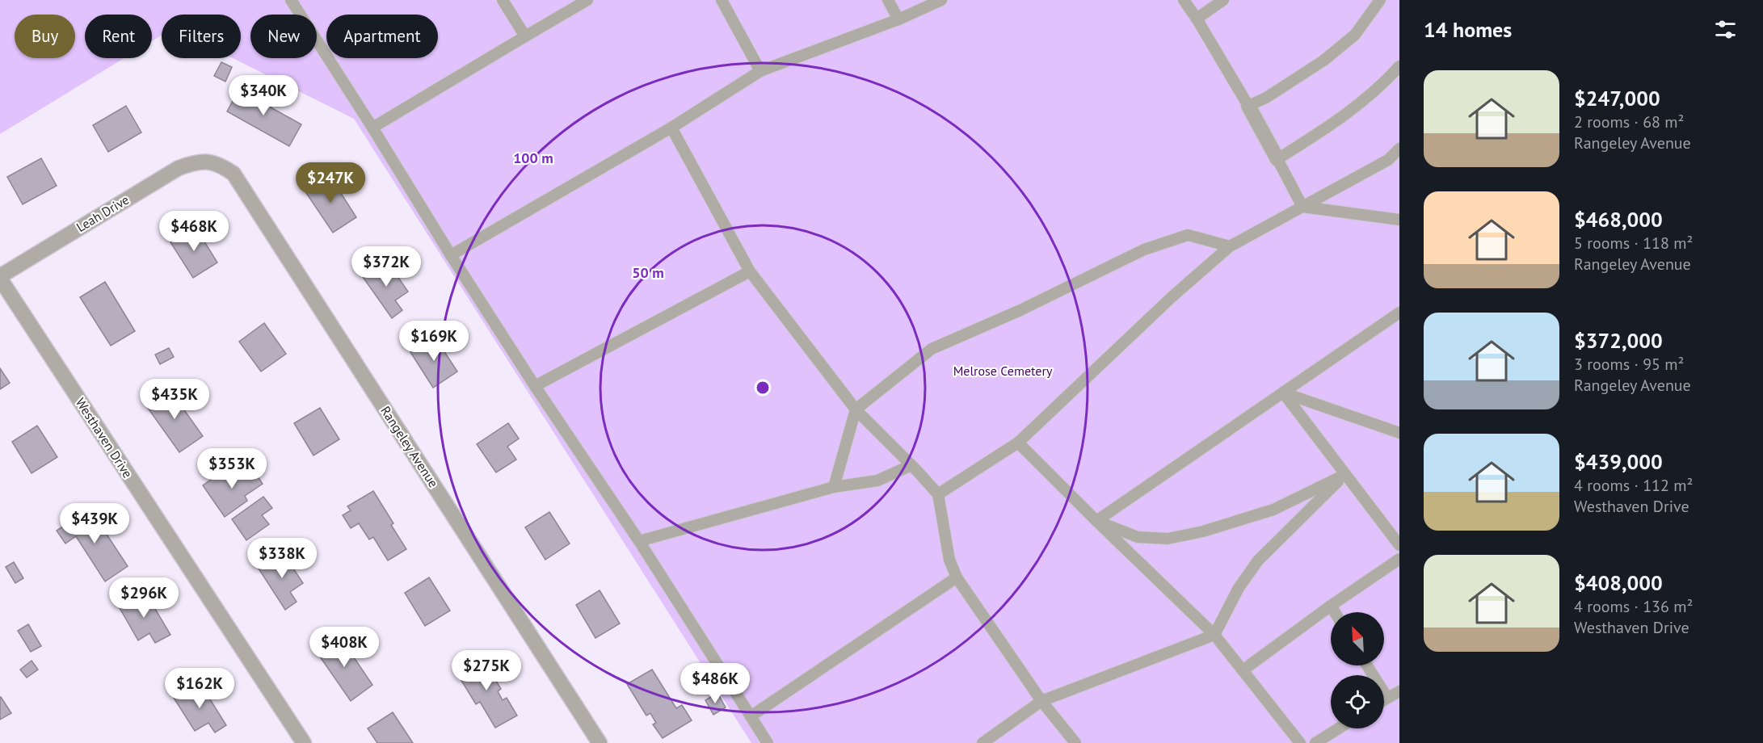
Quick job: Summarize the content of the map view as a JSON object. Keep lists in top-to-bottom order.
{
  "streets": {
    "street": ["Leah Drive", "Westhaven Drive", "Rangeley Avenue"]
  },
  "crossings": [
    ["Leah Drive", "Westhaven Drive"],
    ["Leah Drive", "Rangeley Avenue"]
  ],
  "parks": ["Melrose Cemetery"],
  "north": "top left",
  "page": {
    "heading": "14 homes",
    "chip": [
      "Buy",
      "Rent",
      "Filters",
      "New",
      "Apartment"
    ],
    "list": [
      {
        "name": "$247,000",
        "note": "2 rooms · 68 m² · Rangeley Avenue"
      },
      {
        "name": "$468,000",
        "note": "5 rooms · 118 m² · Rangeley Avenue"
      },
      {
        "name": "$372,000",
        "note": "3 rooms · 95 m² · Rangeley Avenue"
      },
      {
        "name": "$439,000",
        "note": "4 rooms · 112 m² · Westhaven Drive"
      },
      {
        "name": "$408,000",
        "note": "4 rooms · 136 m² · Westhaven Drive"
      }
    ],
    "price": [
      "$340K",
      "$247K",
      "$468K",
      "$372K",
      "$169K",
      "$435K",
      "$353K",
      "$439K",
      "$338K",
      "$296K",
      "$408K",
      "$275K",
      "$486K",
      "$162K"
    ]
  },
  "rings": ["100 m", "50 m"]
}
